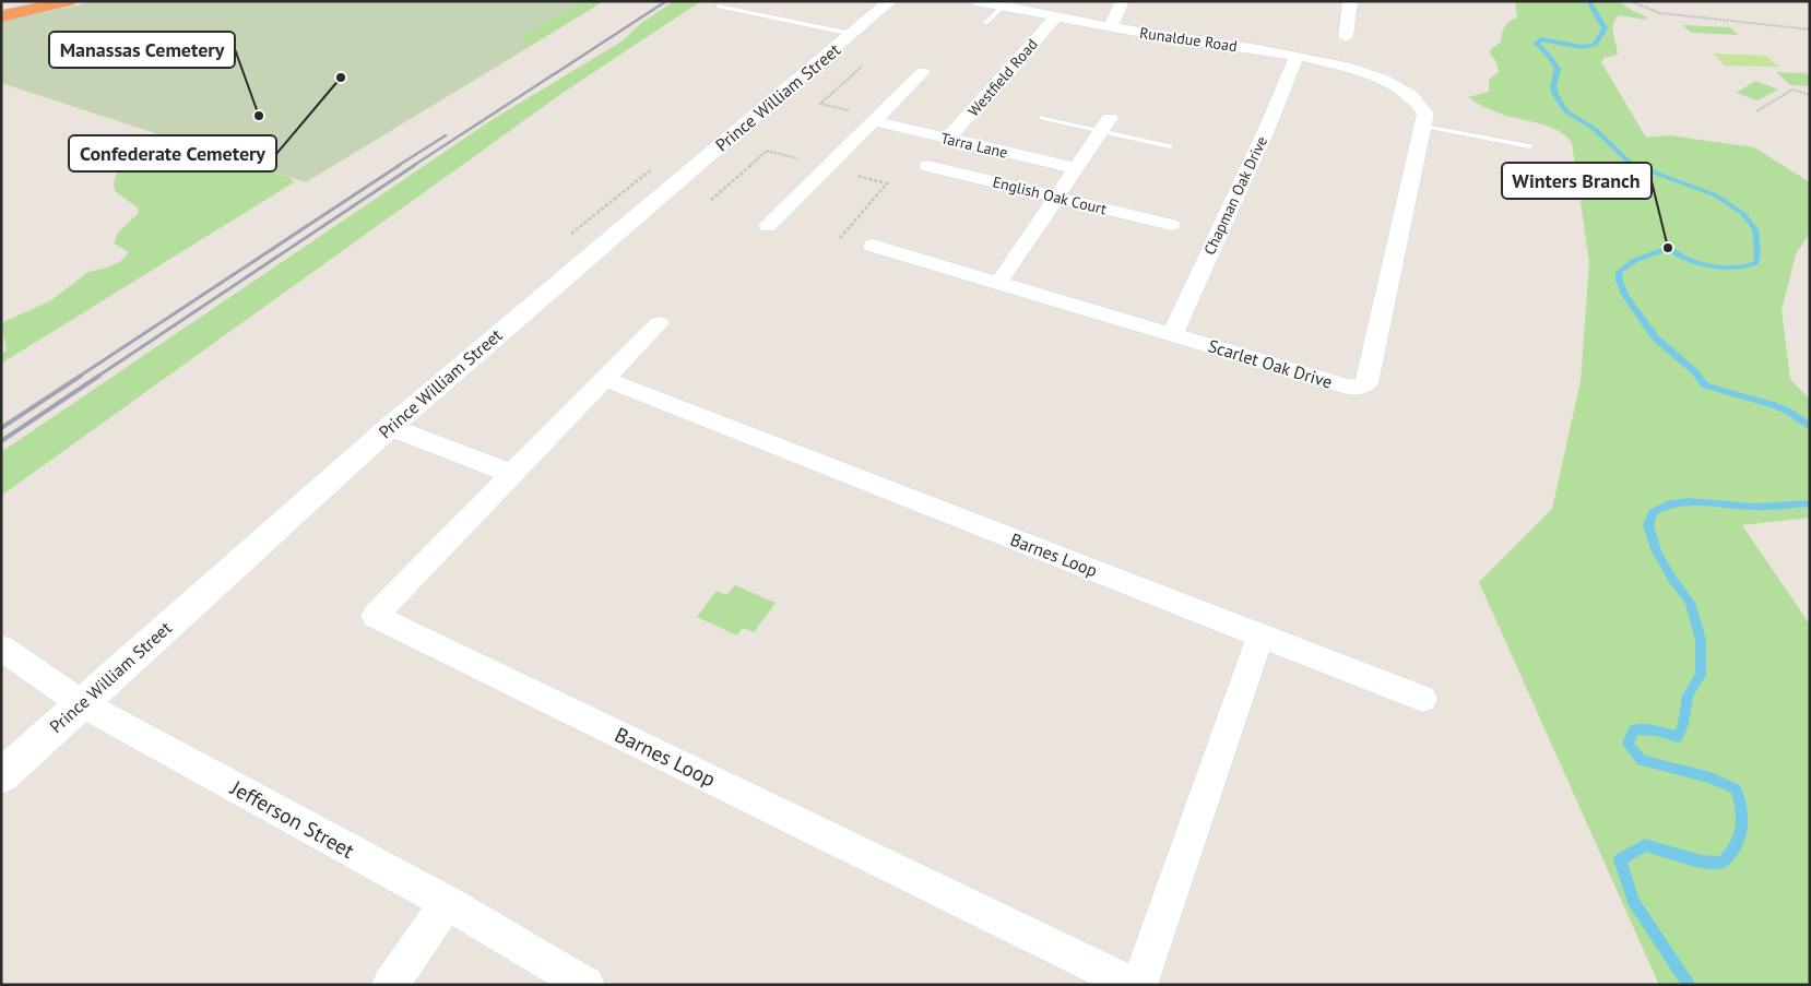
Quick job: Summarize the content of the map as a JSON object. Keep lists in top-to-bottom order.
{
  "streets": {
    "street": [
      "Runaldue Road",
      "Westfield Road",
      "Prince William Street",
      "Tarra Lane",
      "English Oak Court",
      "Chapman Oak Drive",
      "Scarlet Oak Drive",
      "Barnes Loop",
      "Jefferson Street"
    ]
  },
  "crossings": [
    ["Runaldue Road", "Westfield Road"],
    ["Runaldue Road", "Chapman Oak Drive"],
    ["Runaldue Road", "Scarlet Oak Drive"],
    ["Westfield Road", "Tarra Lane"],
    ["Prince William Street", "Jefferson Street"],
    ["Chapman Oak Drive", "Scarlet Oak Drive"]
  ],
  "places": ["Confederate Cemetery", "Manassas Cemetery", "Winters Branch"]
}
